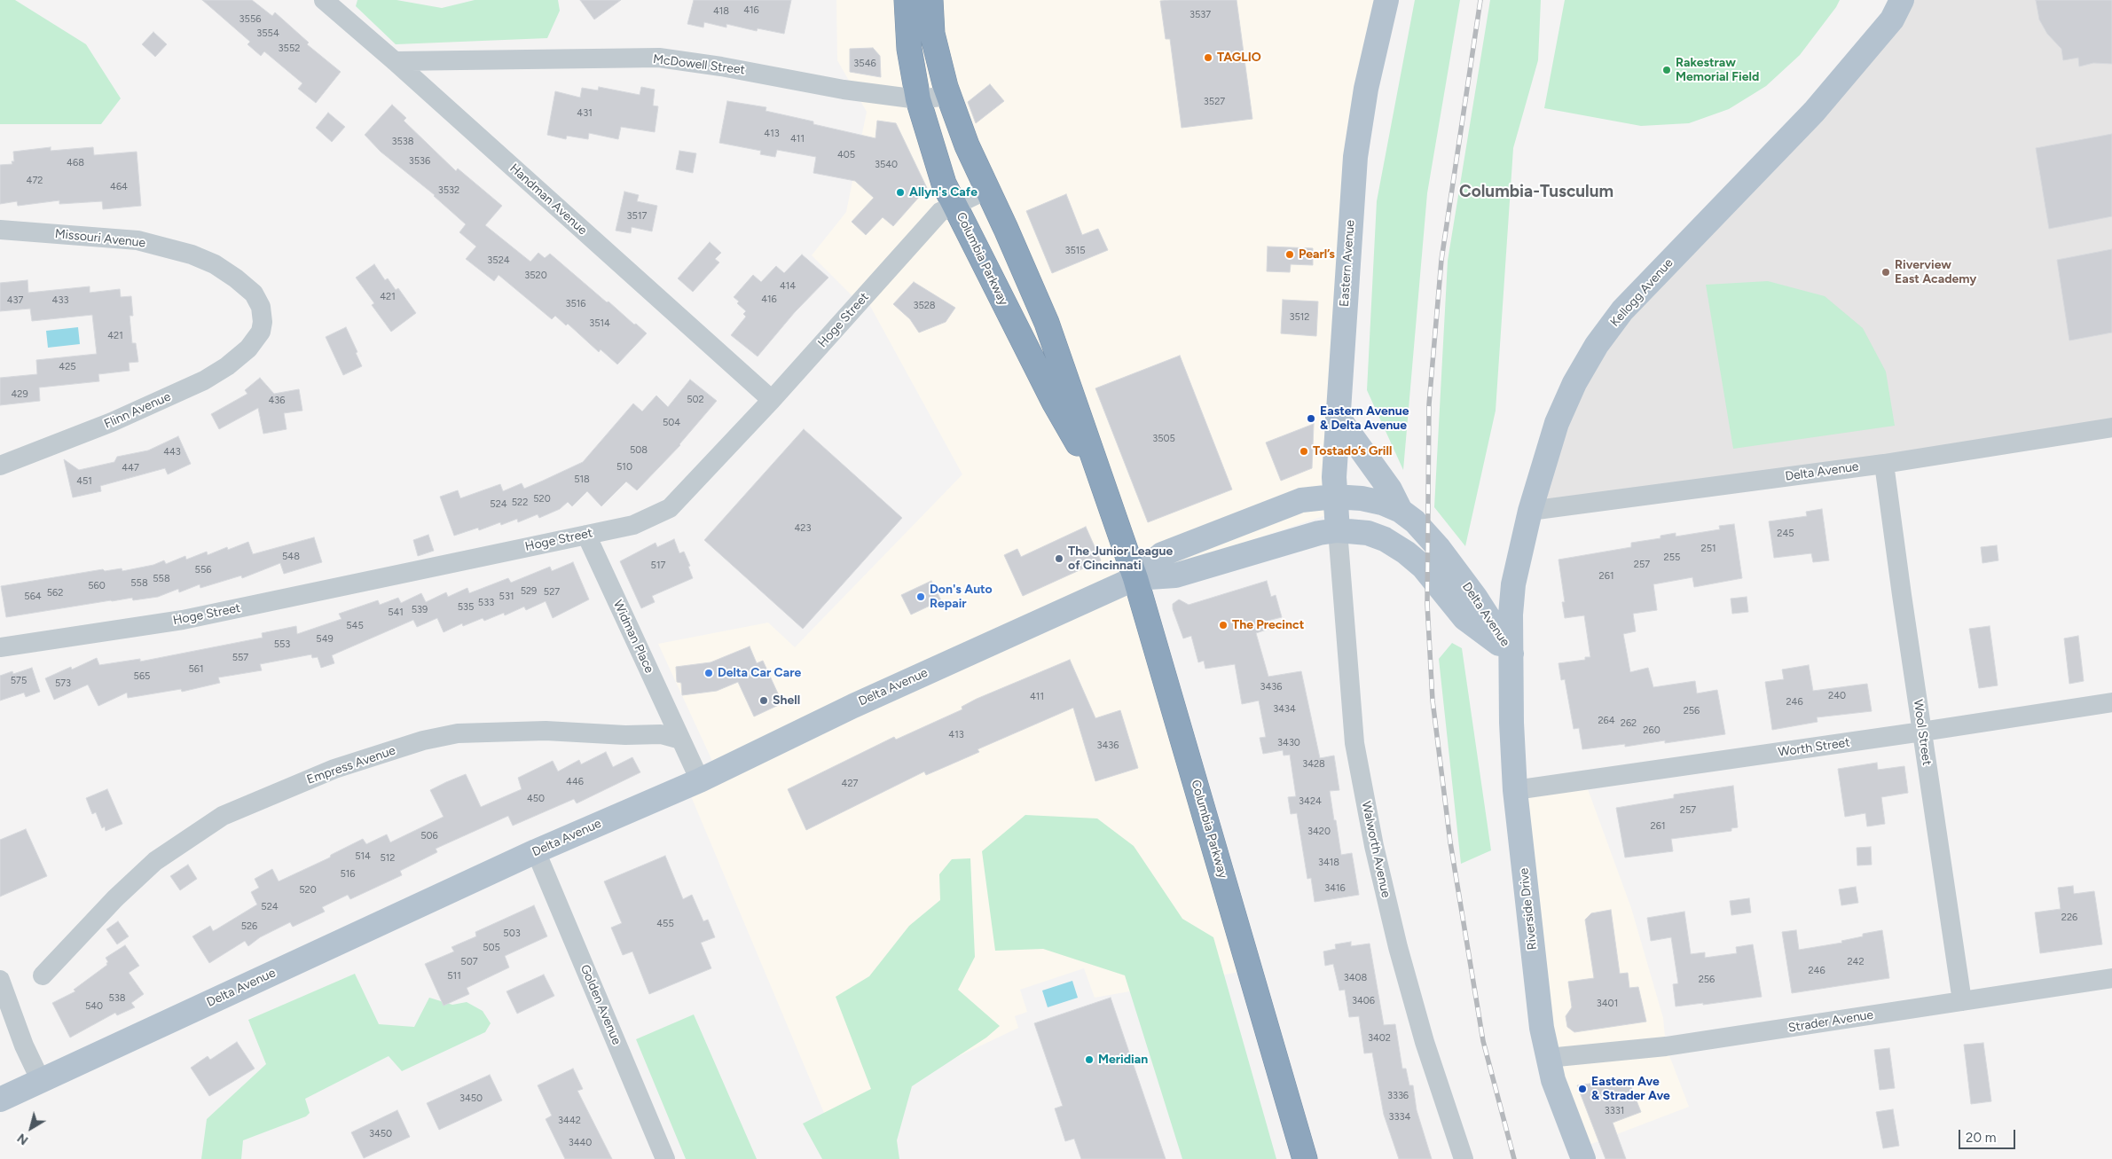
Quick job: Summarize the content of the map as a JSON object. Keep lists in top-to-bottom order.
{
  "streets": {
    "highway": ["Columbia Parkway"],
    "main road": [
      "Eastern Avenue",
      "Kellogg Avenue",
      "Delta Avenue",
      "Riverside Drive"
    ],
    "street": [
      "McDowell Street",
      "Handman Avenue",
      "Missouri Avenue",
      "Hoge Street",
      "Flinn Avenue",
      "Widman Place",
      "Wool Street",
      "Worth Street",
      "Empress Avenue",
      "Walworth Avenue",
      "Golden Avenue",
      "Strader Avenue"
    ]
  },
  "crossings": [
    ["McDowell Street", "Handman Avenue"],
    ["McDowell Street", "Columbia Parkway"],
    ["Handman Avenue", "Hoge Street"],
    ["Missouri Avenue", "Flinn Avenue"],
    ["Columbia Parkway", "Hoge Street"],
    ["Columbia Parkway", "Delta Avenue"],
    ["Eastern Avenue", "Delta Avenue"],
    ["Eastern Avenue", "Walworth Avenue"],
    ["Kellogg Avenue", "Delta Avenue"],
    ["Kellogg Avenue", "Riverside Drive"],
    ["Hoge Street", "Widman Place"],
    ["Delta Avenue", "Wool Street"],
    ["Delta Avenue", "Walworth Avenue"],
    ["Delta Avenue", "Riverside Drive"],
    ["Delta Avenue", "Golden Avenue"],
    ["Widman Place", "Empress Avenue"],
    ["Wool Street", "Worth Street"],
    ["Wool Street", "Strader Avenue"],
    ["Worth Street", "Riverside Drive"],
    ["Riverside Drive", "Strader Avenue"]
  ],
  "districts": ["Columbia-Tusculum"],
  "places": [
    "TAGLIO",
    "Rakestraw Memorial Field",
    "Allyn's Cafe",
    "Pearl’s",
    "Riverview East Academy",
    "Eastern Avenue & Delta Avenue",
    "Tostado’s Grill",
    "The Junior League of Cincinnati",
    "Don's Auto Repair",
    "The Precinct",
    "Delta Car Care",
    "Shell",
    "Meridian",
    "Eastern Ave & Strader Ave"
  ],
  "house_numbers": [
    "416",
    "418",
    "3537",
    "3556",
    "3554",
    "3552",
    "3546",
    "3527",
    "431",
    "413",
    "411",
    "3538",
    "405",
    "3536",
    "468",
    "3540",
    "472",
    "464",
    "3532",
    "3517",
    "3515",
    "3524",
    "3520",
    "414",
    "421",
    "416",
    "437",
    "433",
    "3516",
    "3528",
    "3512",
    "3514",
    "421",
    "425",
    "429",
    "502",
    "436",
    "504",
    "3505",
    "508",
    "443",
    "510",
    "447",
    "518",
    "451",
    "520",
    "522",
    "524",
    "423",
    "245",
    "251",
    "548",
    "255",
    "257",
    "517",
    "556",
    "261",
    "558",
    "558",
    "560",
    "529",
    "527",
    "562",
    "564",
    "531",
    "533",
    "535",
    "539",
    "541",
    "545",
    "549",
    "553",
    "557",
    "561",
    "565",
    "575",
    "573",
    "3436",
    "240",
    "411",
    "246",
    "3434",
    "256",
    "264",
    "262",
    "260",
    "413",
    "3430",
    "3436",
    "3428",
    "446",
    "427",
    "450",
    "3424",
    "257",
    "261",
    "3420",
    "506",
    "514",
    "512",
    "3418",
    "516",
    "3416",
    "520",
    "524",
    "226",
    "455",
    "526",
    "503",
    "505",
    "507",
    "242",
    "246",
    "511",
    "3408",
    "256",
    "538",
    "3406",
    "3401",
    "540",
    "3402",
    "3336",
    "3450",
    "3331",
    "3334",
    "3442",
    "3450",
    "3440"
  ],
  "scale_bar": "20 m",
  "north": "bottom left"
}
